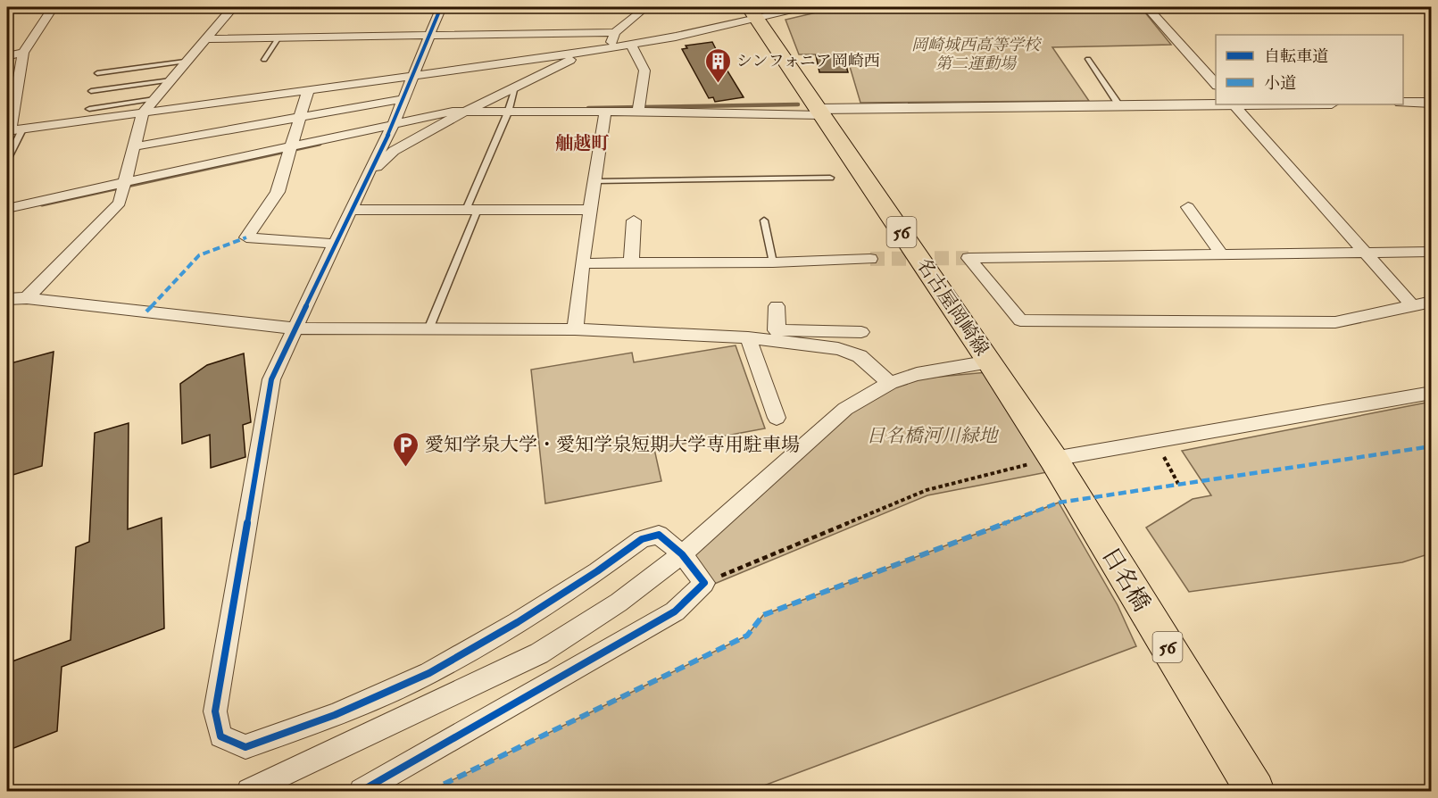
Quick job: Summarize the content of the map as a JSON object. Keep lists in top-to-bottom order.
{
  "streets": {
    "main road": ["56", "名古屋岡崎線", "日名橋"]
  },
  "crossings": [
    ["名古屋岡崎線", "日名橋"]
  ],
  "districts": ["舳越町"],
  "parks": ["岡崎城西高等学校 第二運動場", "日名橋河川緑地"],
  "places": {
    "building": ["シンフォニア岡崎西"],
    "parking": ["愛知学泉大学・愛知学泉短期大学専用駐車場"]
  },
  "legend": ["自転車道", "小道"]
}
